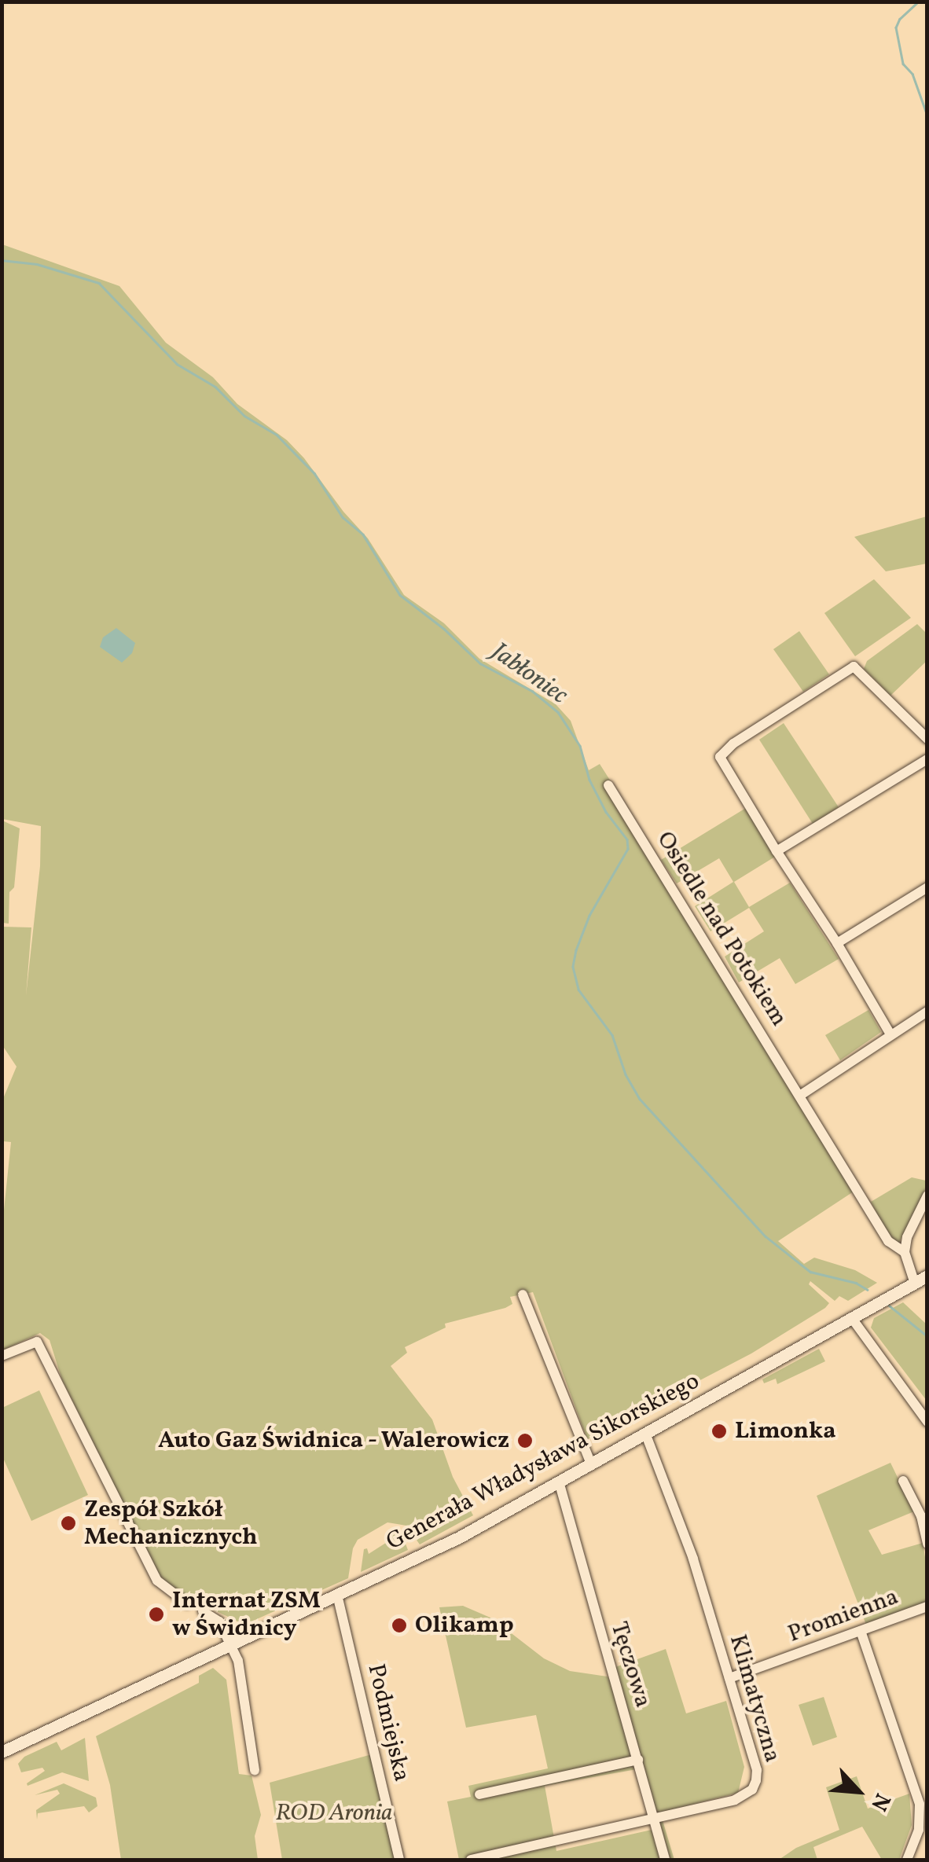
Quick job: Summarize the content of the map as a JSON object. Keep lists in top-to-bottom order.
{
  "streets": {
    "street": [
      "Osiedle nad Potokiem",
      "Generała Władysława Sikorskiego",
      "Promienna",
      "Tęczowa",
      "Klimatyczna",
      "Podmiejska"
    ]
  },
  "crossings": [
    ["Generała Władysława Sikorskiego", "Tęczowa"],
    ["Generała Władysława Sikorskiego", "Klimatyczna"],
    ["Generała Władysława Sikorskiego", "Podmiejska"],
    ["Promienna", "Klimatyczna"],
    ["Tęczowa", "Klimatyczna"]
  ],
  "water": ["Jabłoniec"],
  "parks": ["ROD Aronia"],
  "places": [
    "Limonka",
    "Auto Gaz Świdnica - Walerowicz",
    "Zespół Szkół Mechanicznych",
    "Internat ZSM w Świdnicy",
    "Olikamp"
  ],
  "north": "bottom right"
}
